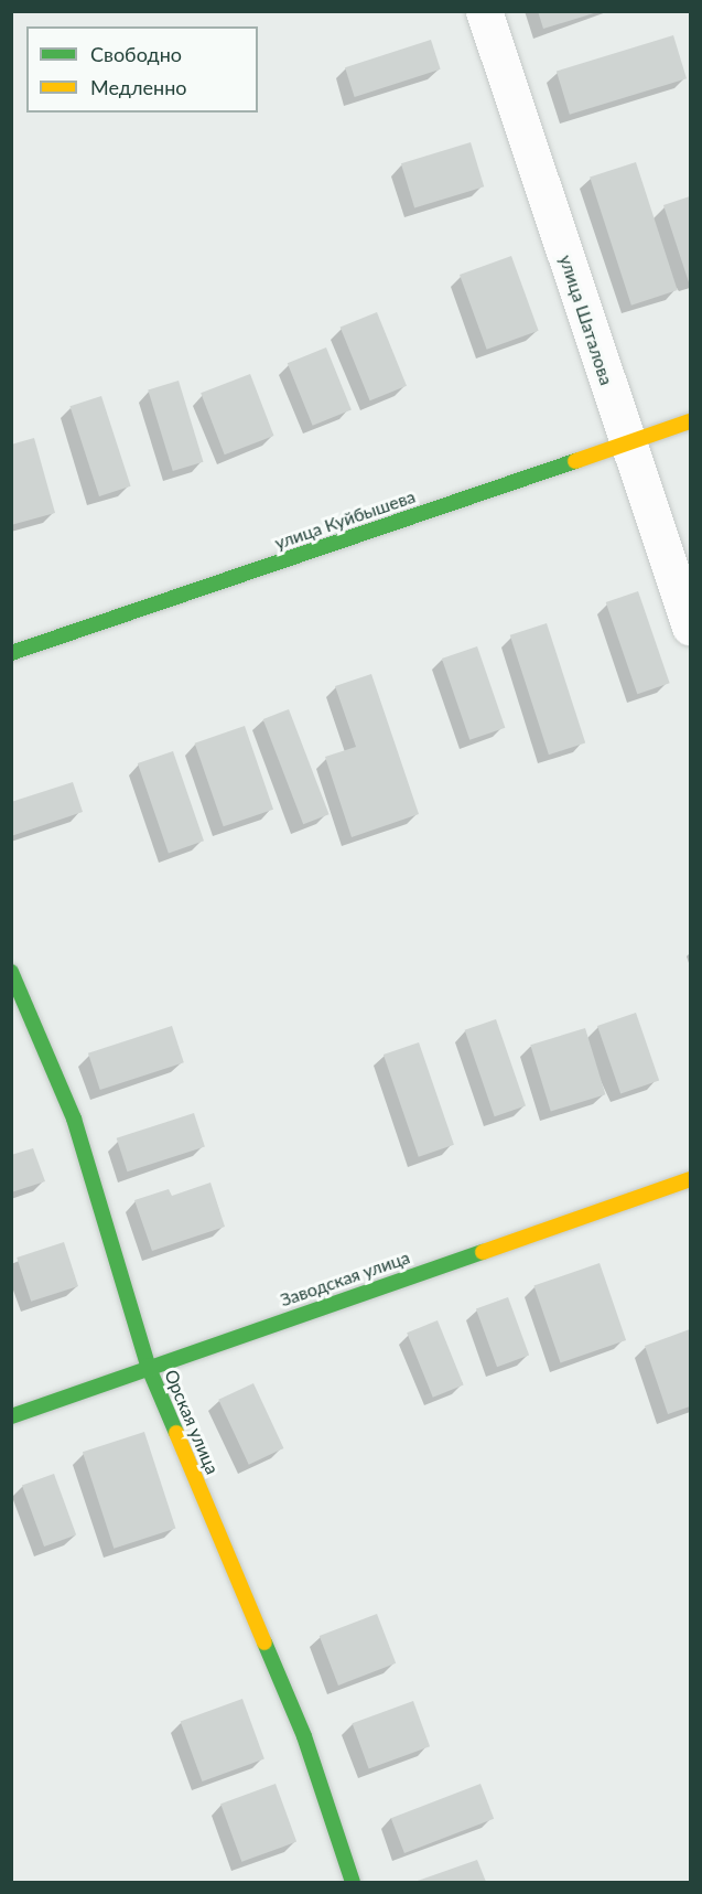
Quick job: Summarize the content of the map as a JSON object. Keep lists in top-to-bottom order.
{
  "streets": {
    "street": [
      "улица Шаталова",
      "улица Куйбышева",
      "Заводская улица",
      "Орская улица"
    ]
  },
  "crossings": [
    ["улица Шаталова", "улица Куйбышева"],
    ["Заводская улица", "Орская улица"]
  ],
  "legend": ["Свободно", "Медленно"]
}
